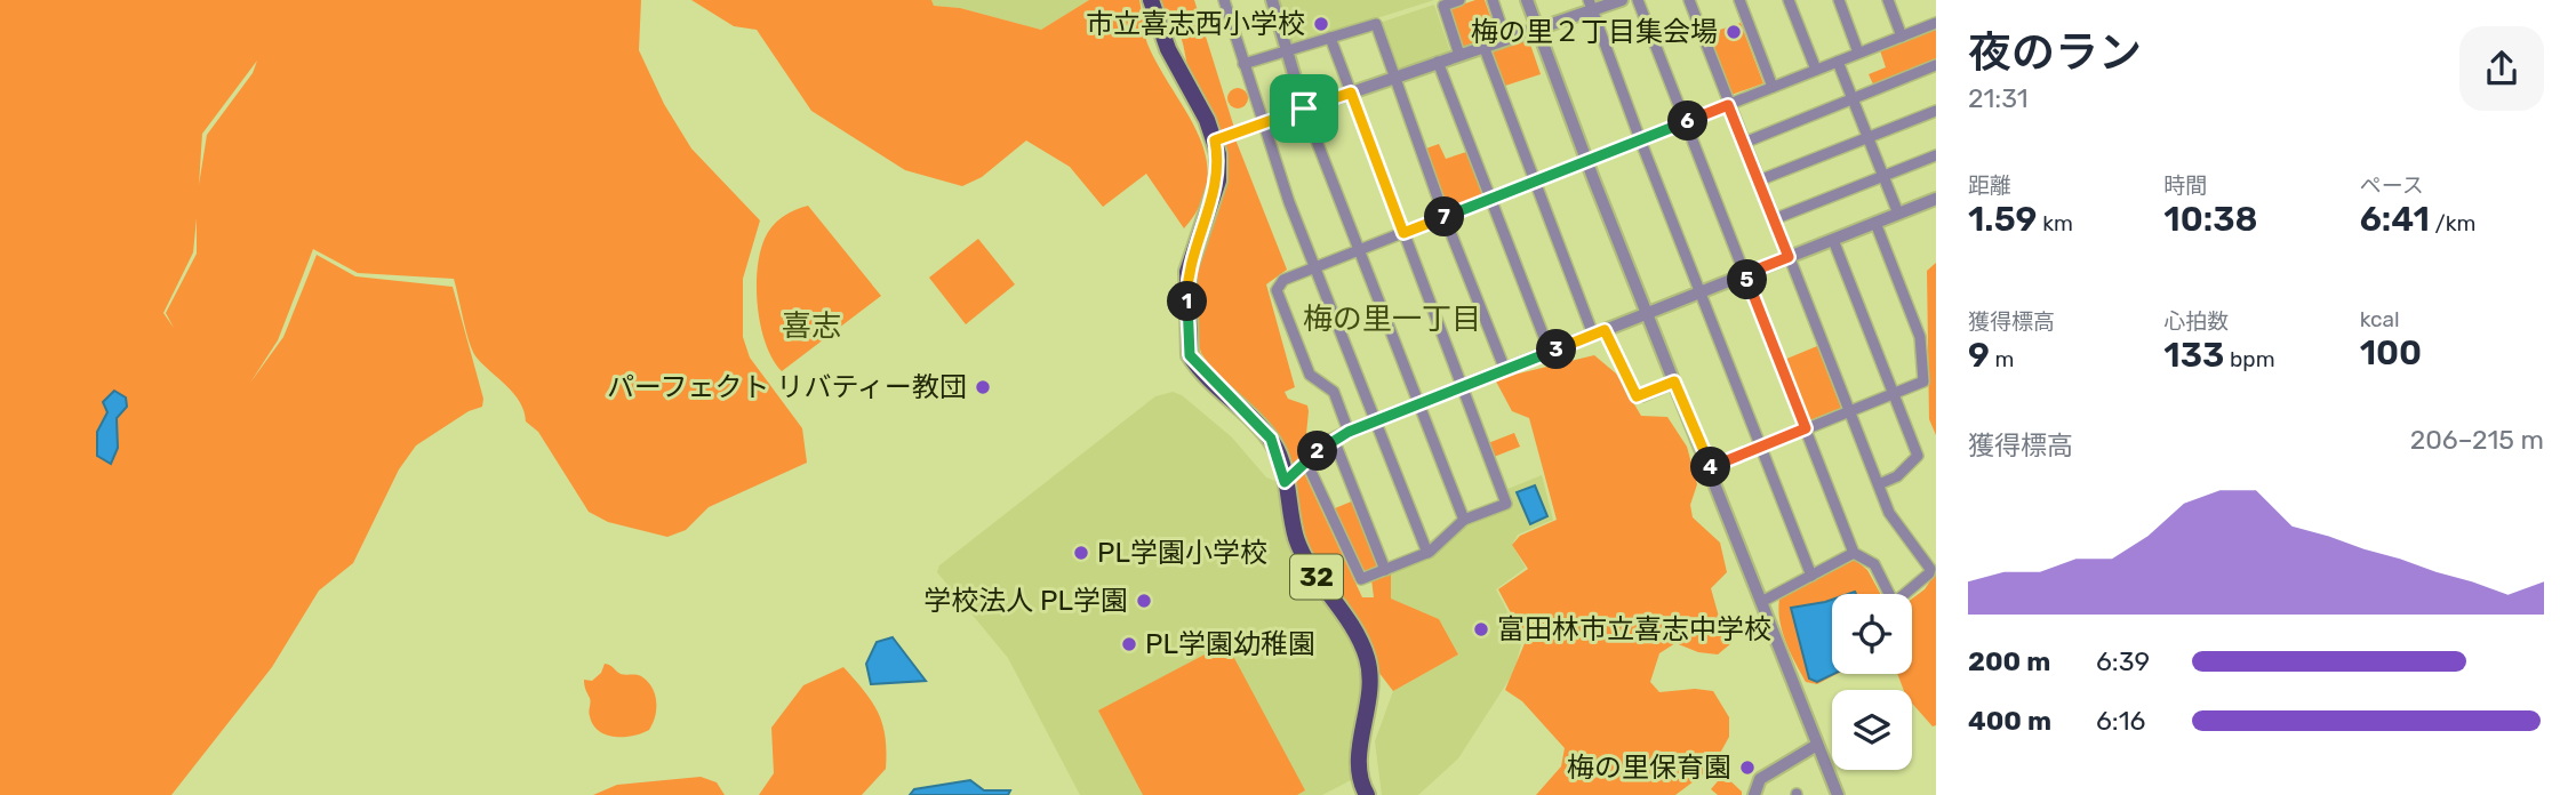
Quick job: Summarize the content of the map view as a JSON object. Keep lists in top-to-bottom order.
{
  "streets": {
    "main road": ["32"]
  },
  "districts": ["梅の里一丁目", "喜志"],
  "places": [
    "市立喜志西小学校",
    "梅の里２丁目集会場",
    "パーフェクト リバティー教団",
    "PL学園小学校",
    "学校法人 PL学園",
    "富田林市立喜志中学校",
    "PL学園幼稚園",
    "梅の里保育園"
  ],
  "page": {
    "heading": ["夜のラン", "21:31"],
    "pins": [
      "6",
      "7",
      "5",
      "1",
      "3",
      "2",
      "4"
    ],
    "stats": [
      ["距離", "1.59 km"],
      ["時間", "10:38"],
      ["ペース", "6:41 /km"],
      ["獲得標高", "9 m"],
      ["心拍数", "133 bpm"],
      ["kcal", "100"]
    ],
    "chart": ["獲得標高", "206–215 m"],
    "list": [
      {
        "name": "200 m",
        "note": "6:39"
      },
      {
        "name": "400 m",
        "note": "6:16"
      }
    ]
  }
}
